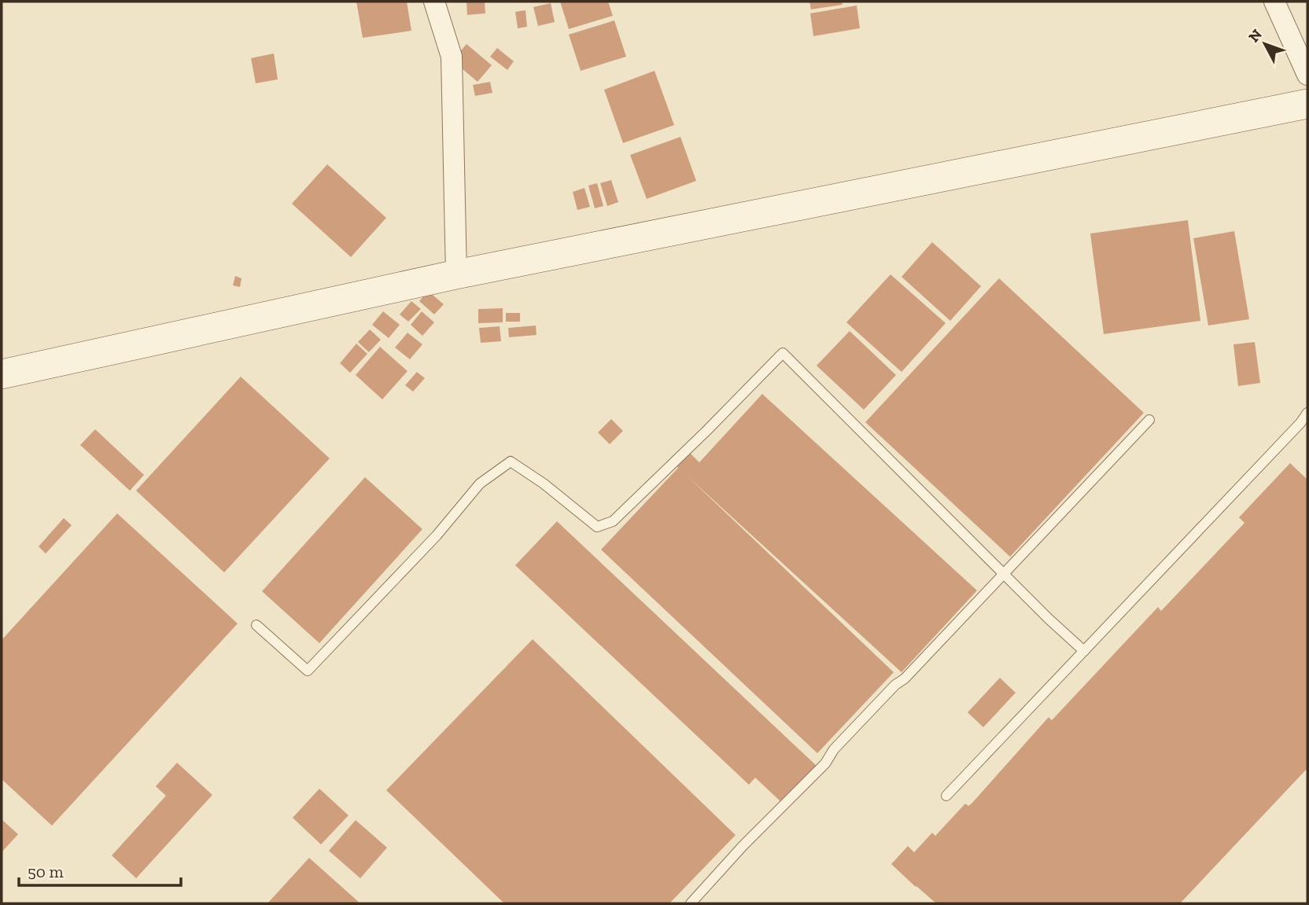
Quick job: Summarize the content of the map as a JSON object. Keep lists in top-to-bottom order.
{
  "scale_bar": "50 m",
  "north": "top left"
}
